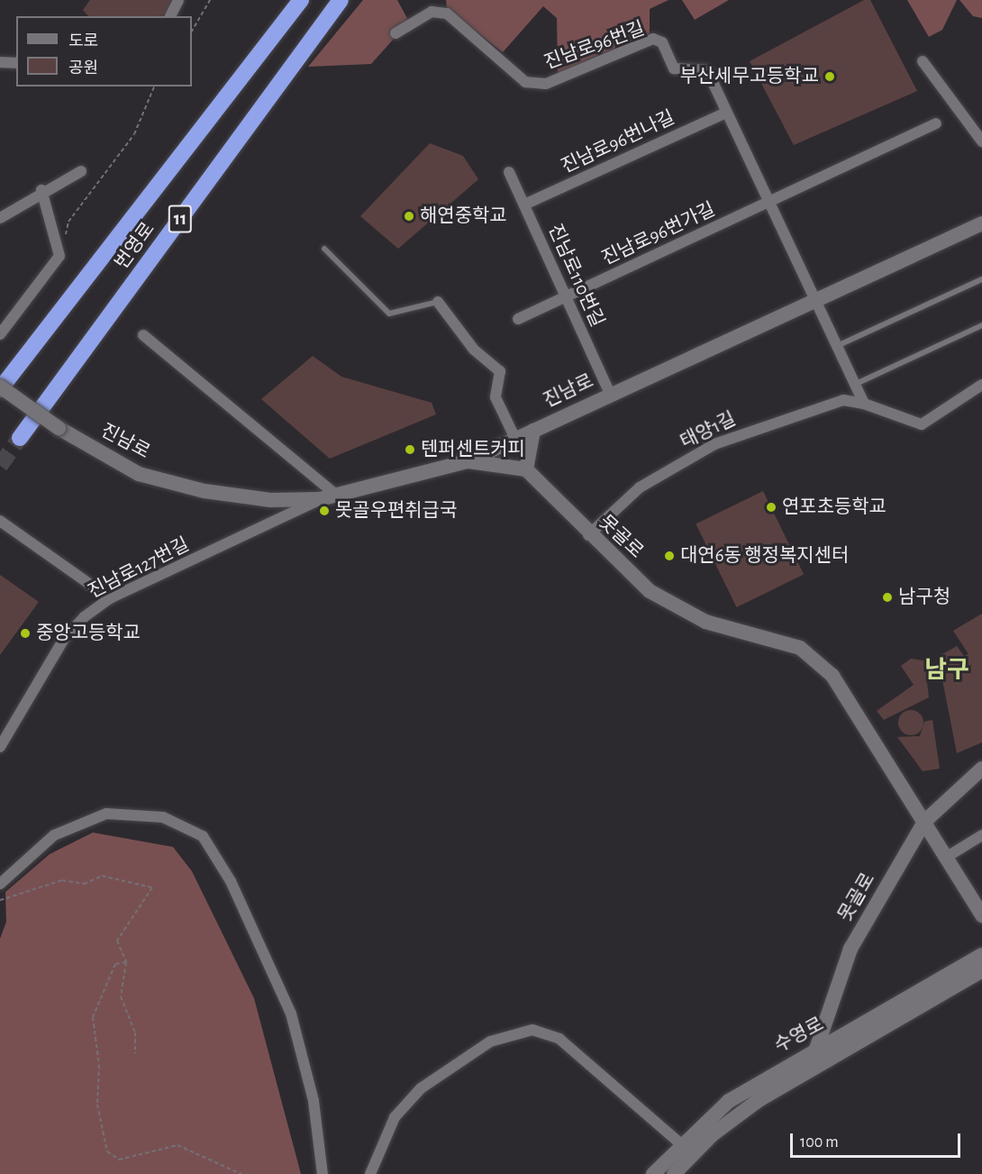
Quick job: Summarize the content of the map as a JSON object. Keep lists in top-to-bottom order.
{
  "streets": {
    "highway": ["11", "번영로"],
    "main road": ["진남로", "못골로", "수영로"],
    "street": [
      "진남로96번길",
      "진남로96번나길",
      "진남로96번가길",
      "진남로110번길",
      "태양1길",
      "진남로127번길"
    ]
  },
  "crossings": [
    ["진남로96번길", "진남로96번나길"],
    ["진남로96번길", "진남로96번가길"],
    ["진남로96번길", "진남로"],
    ["진남로96번나길", "진남로110번길"],
    ["진남로96번가길", "진남로110번길"],
    ["번영로", "진남로"],
    ["진남로110번길", "진남로"],
    ["진남로", "진남로127번길"],
    ["태양1길", "못골로"],
    ["못골로", "수영로"]
  ],
  "districts": ["남구"],
  "places": [
    "부산세무고등학교",
    "해연중학교",
    "텐퍼센트커피",
    "연포초등학교",
    "못골우편취급국",
    "대연6동 행정복지센터",
    "남구청",
    "중앙고등학교"
  ],
  "legend": ["도로", "공원"],
  "scale_bar": "100 m"
}
